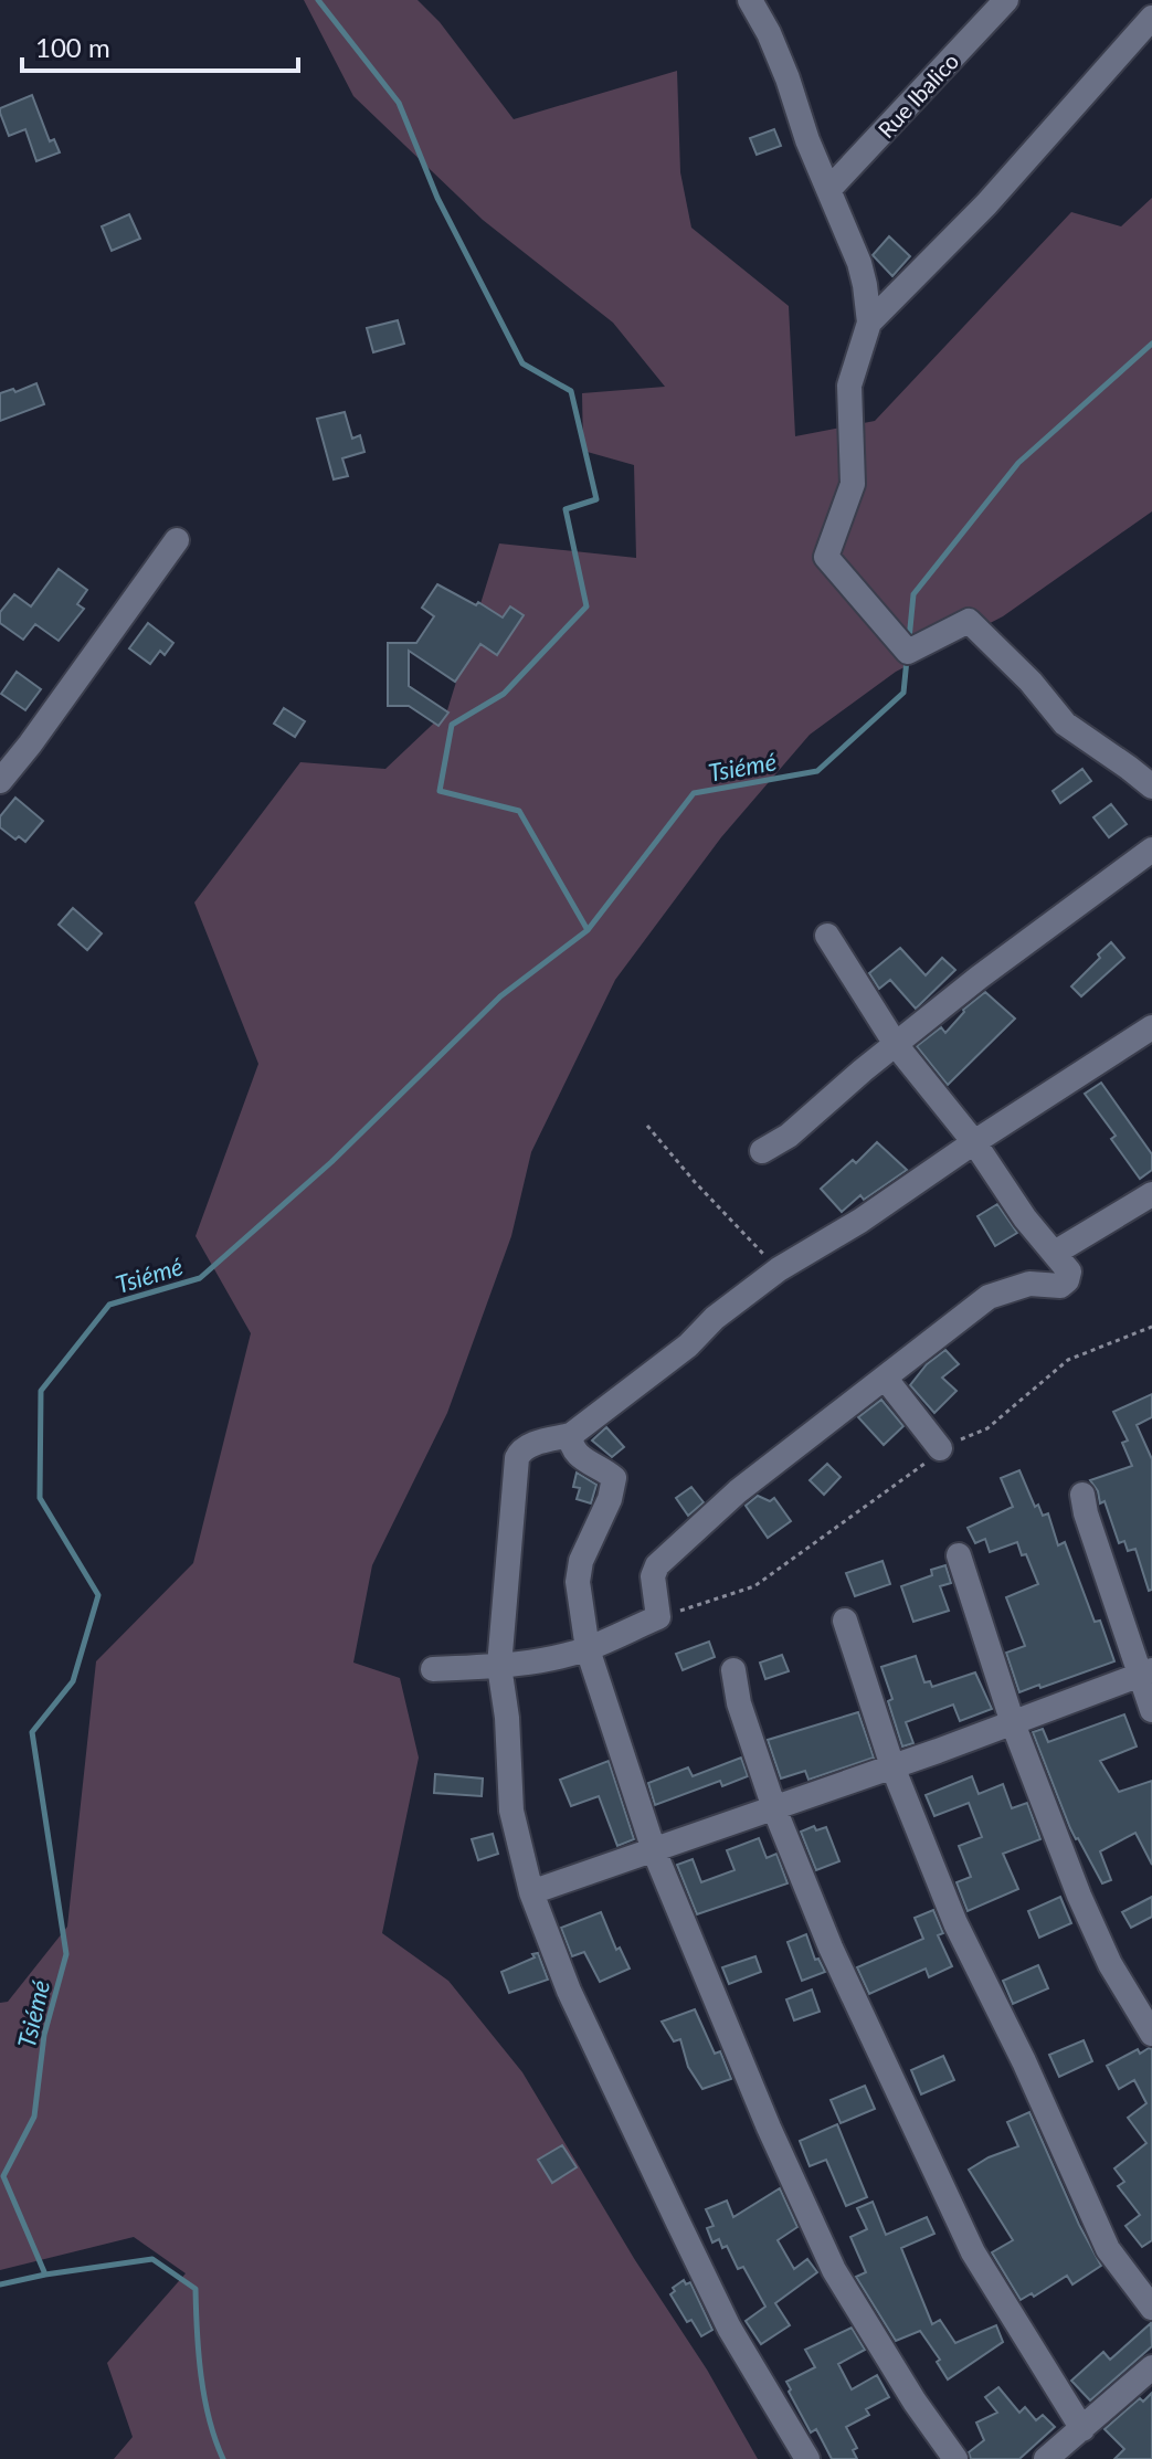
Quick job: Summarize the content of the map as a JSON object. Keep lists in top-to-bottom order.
{
  "streets": {
    "street": ["Rue Ibalico"]
  },
  "water": ["Tsiémé"],
  "scale_bar": "100 m"
}
